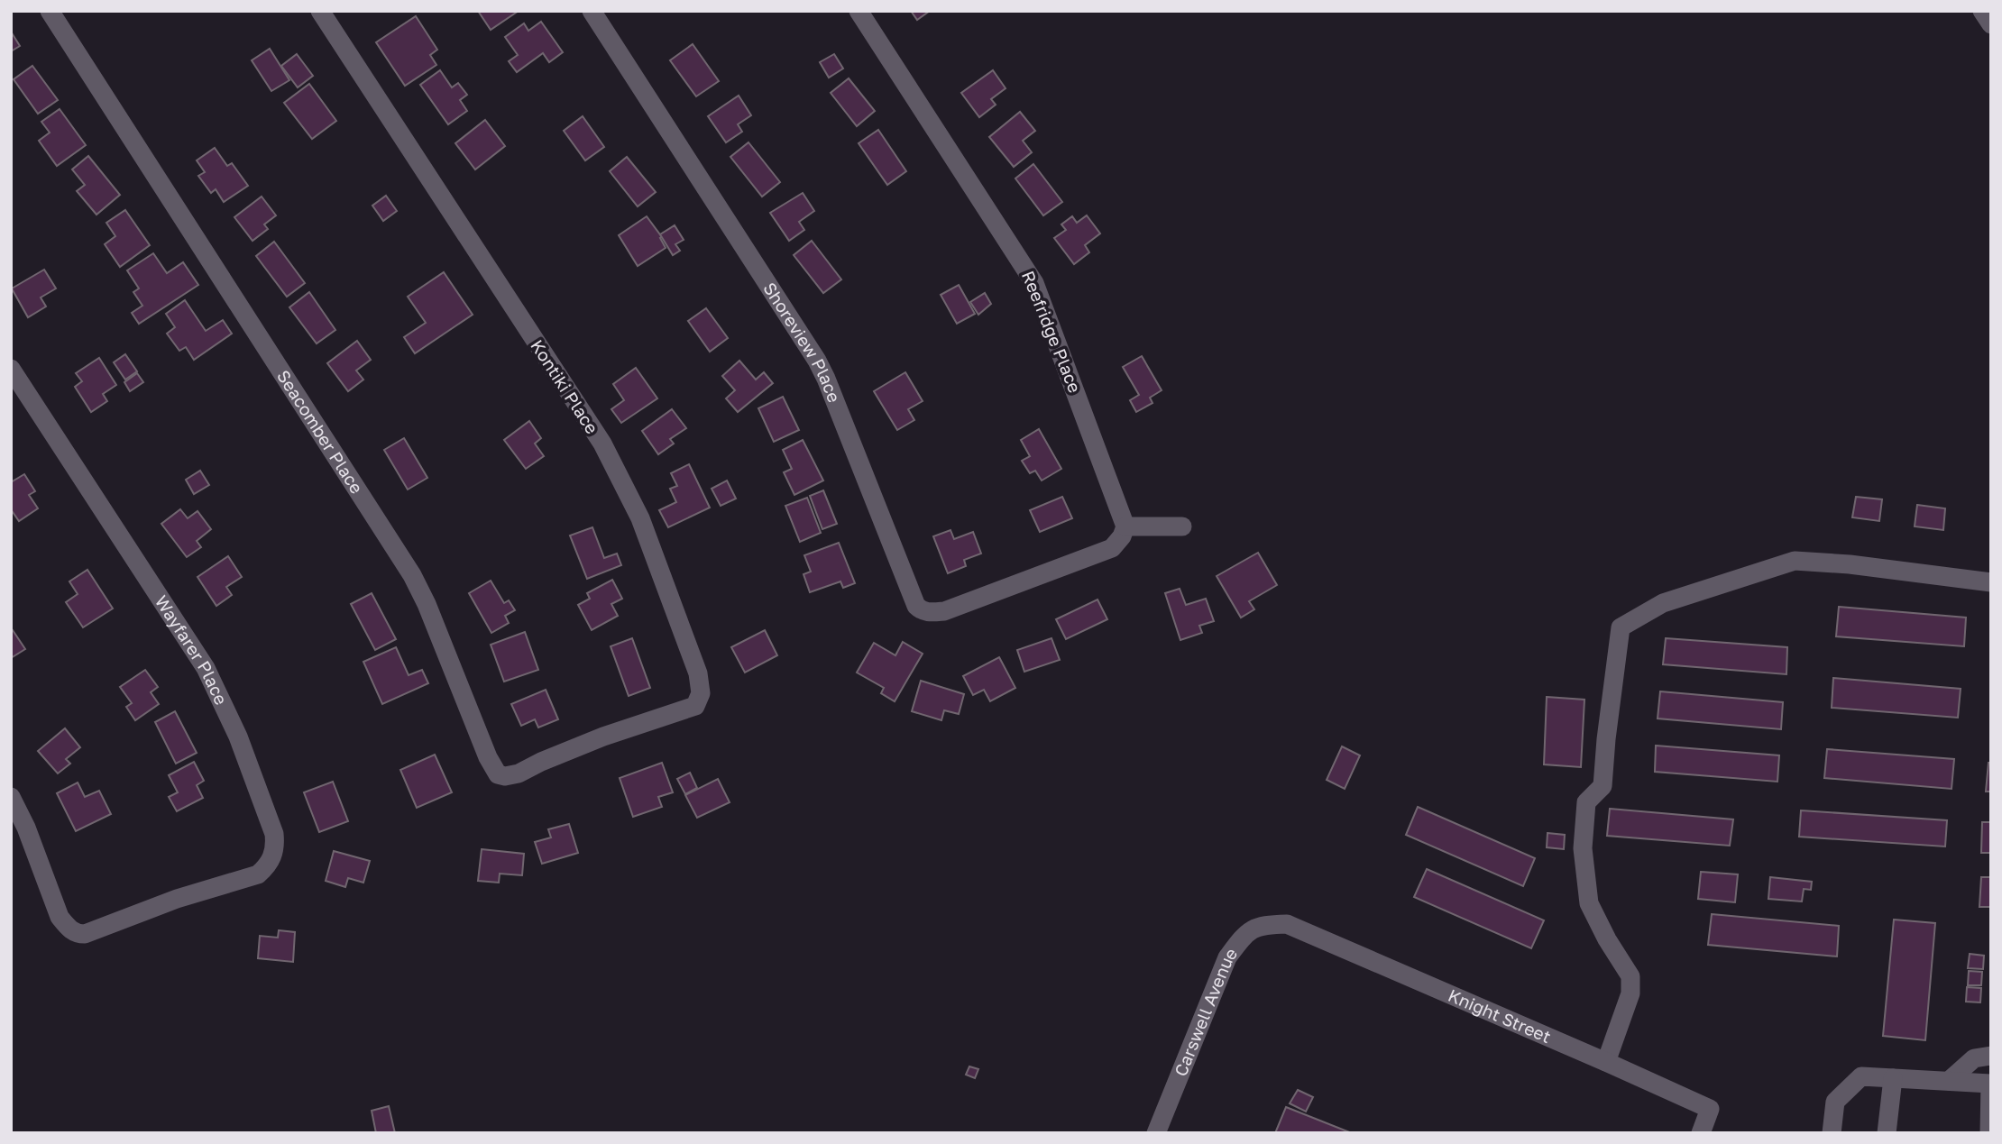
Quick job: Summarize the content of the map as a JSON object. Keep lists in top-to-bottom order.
{
  "streets": {
    "street": [
      "Reefridge Place",
      "Shoreview Place",
      "Kontiki Place",
      "Seacomber Place",
      "Wayfarer Place",
      "Carswell Avenue",
      "Knight Street"
    ]
  },
  "crossings": [
    ["Reefridge Place", "Shoreview Place"],
    ["Kontiki Place", "Seacomber Place"],
    ["Carswell Avenue", "Knight Street"]
  ]
}
